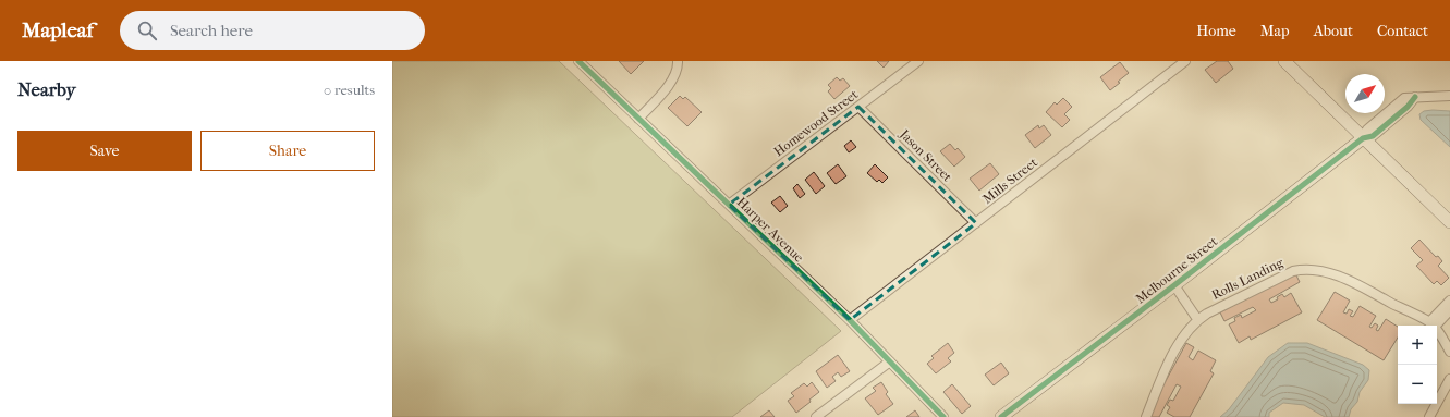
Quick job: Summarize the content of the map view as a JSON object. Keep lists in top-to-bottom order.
{
  "streets": {
    "street": [
      "Homewood Street",
      "Jason Street",
      "Mills Street",
      "Harper Avenue",
      "Melbourne Street",
      "Rolls Landing"
    ]
  },
  "crossings": [
    ["Homewood Street", "Jason Street"],
    ["Homewood Street", "Harper Avenue"],
    ["Jason Street", "Mills Street"],
    ["Mills Street", "Harper Avenue"]
  ],
  "north": "top right",
  "page": {
    "header": "Mapleaf",
    "search": "Search here",
    "nav": [
      "Home",
      "Map",
      "About",
      "Contact"
    ],
    "heading": ["Nearby", "0 results"],
    "buttons": ["Save", "Share"],
    "map_buttons": ["+", "−"]
  }
}
